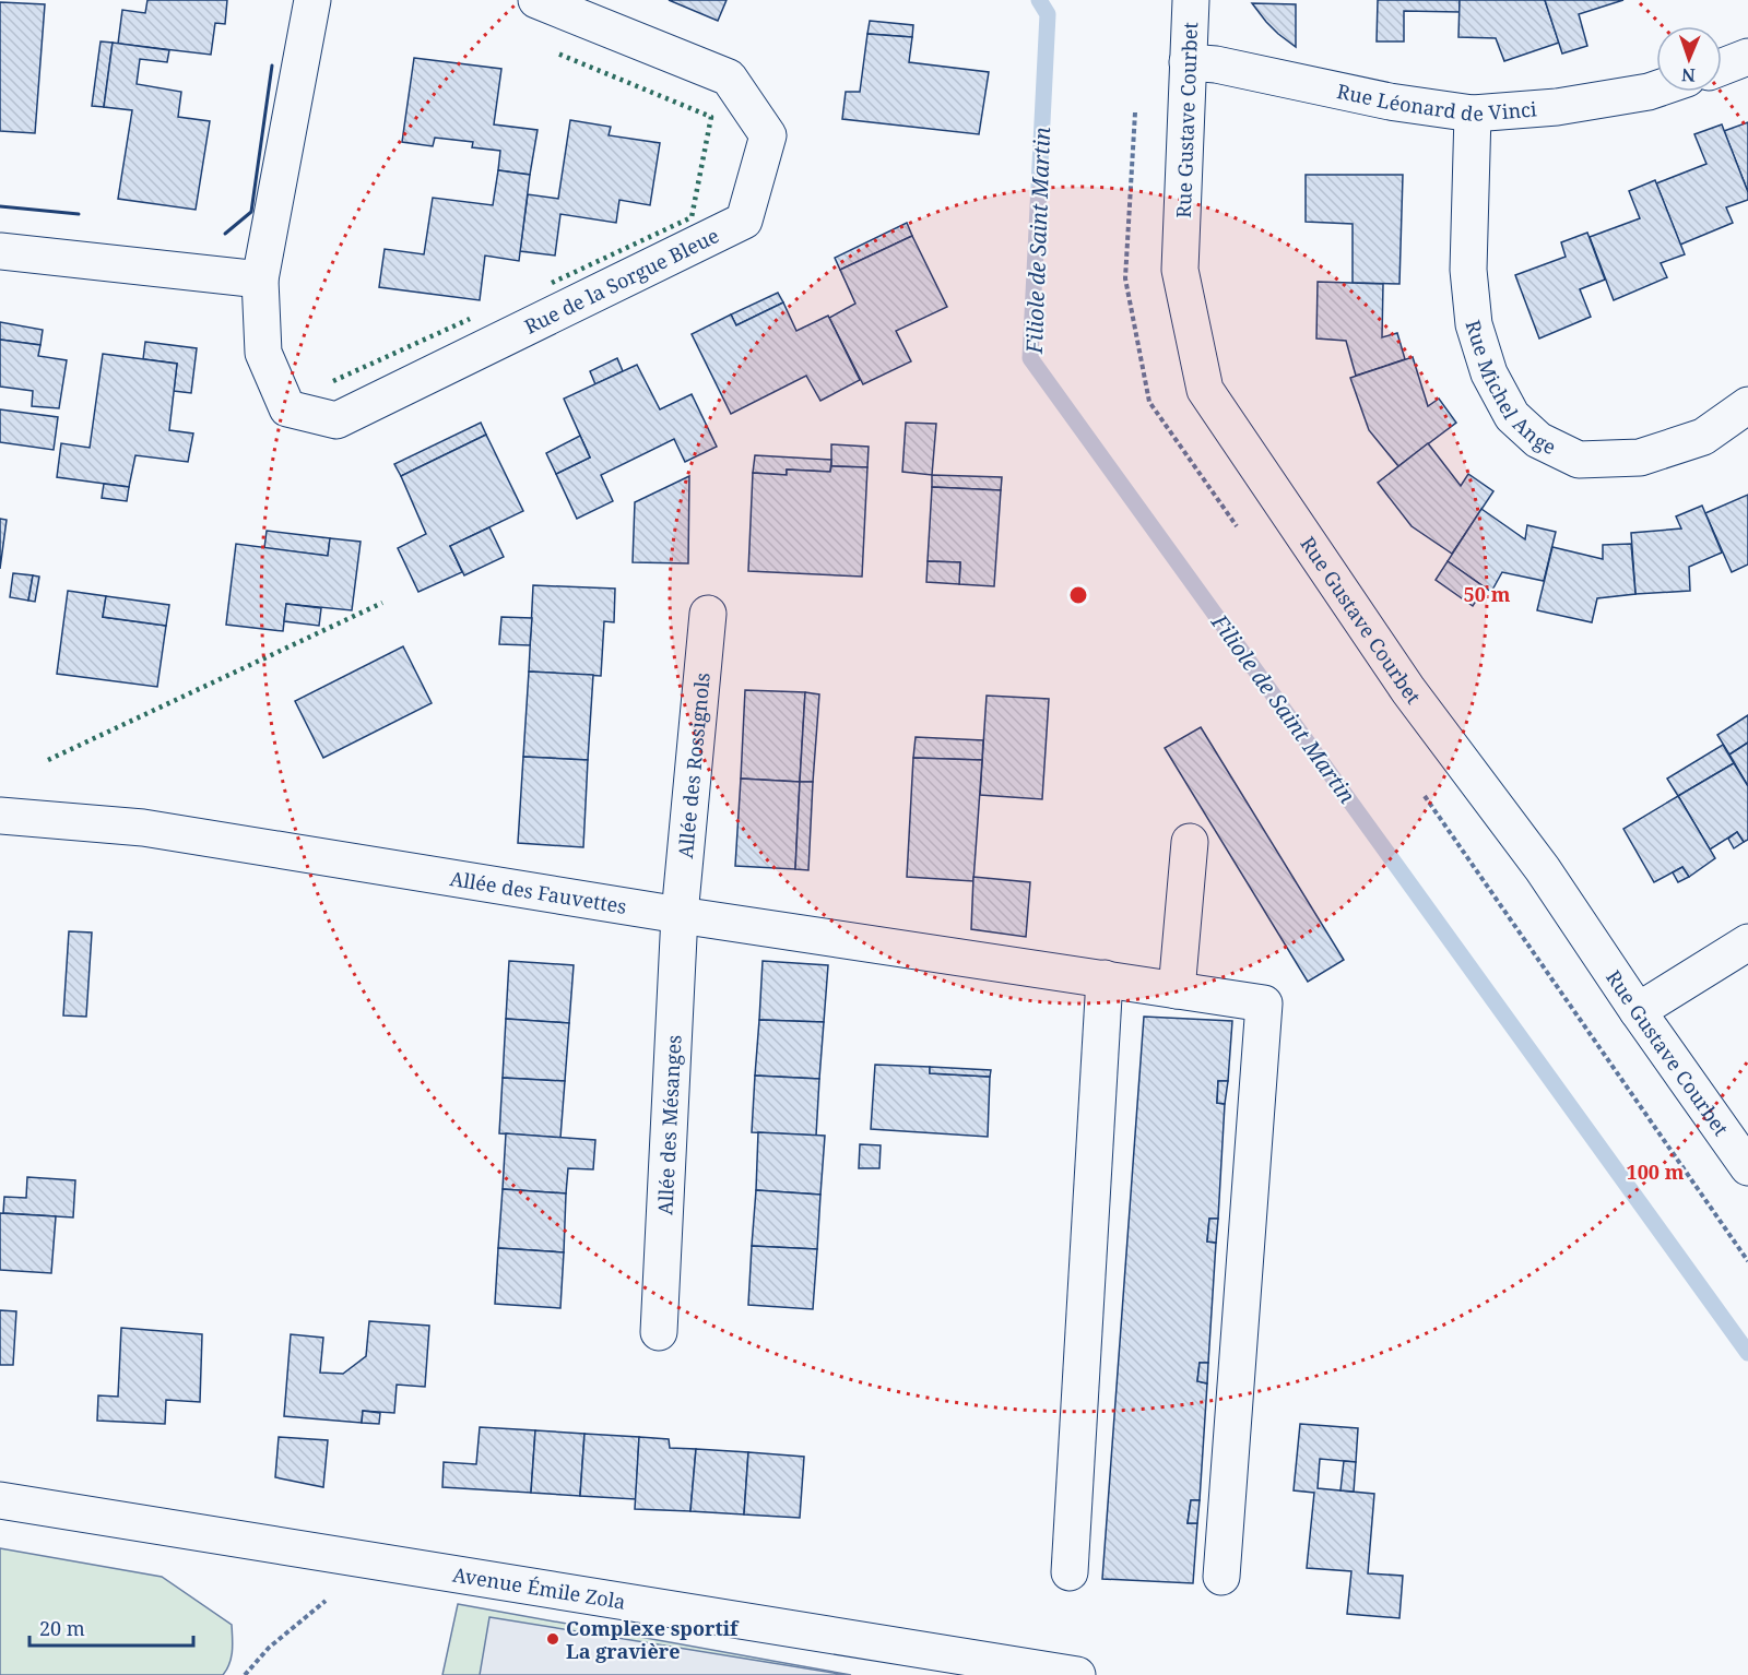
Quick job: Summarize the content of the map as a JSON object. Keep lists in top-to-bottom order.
{
  "streets": {
    "street": [
      "Rue Léonard de Vinci",
      "Rue Gustave Courbet",
      "Rue de la Sorgue Bleue",
      "Rue Michel Ange",
      "Allée des Rossignols",
      "Allée des Fauvettes",
      "Allée des Mésanges",
      "Avenue Émile Zola"
    ]
  },
  "crossings": [
    ["Rue Léonard de Vinci", "Rue Gustave Courbet"],
    ["Rue Léonard de Vinci", "Rue Michel Ange"],
    ["Allée des Rossignols", "Allée des Fauvettes"],
    ["Allée des Rossignols", "Allée des Mésanges"],
    ["Allée des Fauvettes", "Allée des Mésanges"]
  ],
  "water": ["Filiole de Saint Martin"],
  "places": ["Complexe sportif La gravière"],
  "scale_bar": "20 m",
  "north": "bottom",
  "rings": ["50 m", "100 m"]
}
